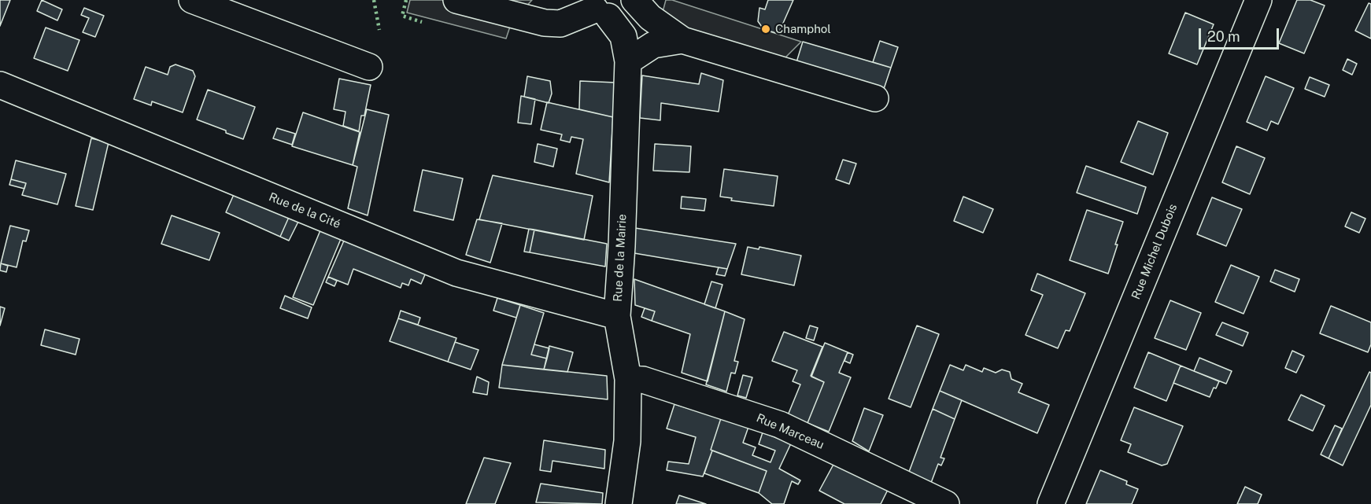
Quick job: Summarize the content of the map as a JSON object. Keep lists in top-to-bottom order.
{
  "streets": {
    "street": [
      "Rue de la Cité",
      "Rue Michel Dubois",
      "Rue de la Mairie",
      "Rue Marceau"
    ]
  },
  "crossings": [
    ["Rue de la Cité", "Rue de la Mairie"],
    ["Rue de la Mairie", "Rue Marceau"]
  ],
  "places": ["Champhol"],
  "scale_bar": "20 m"
}
